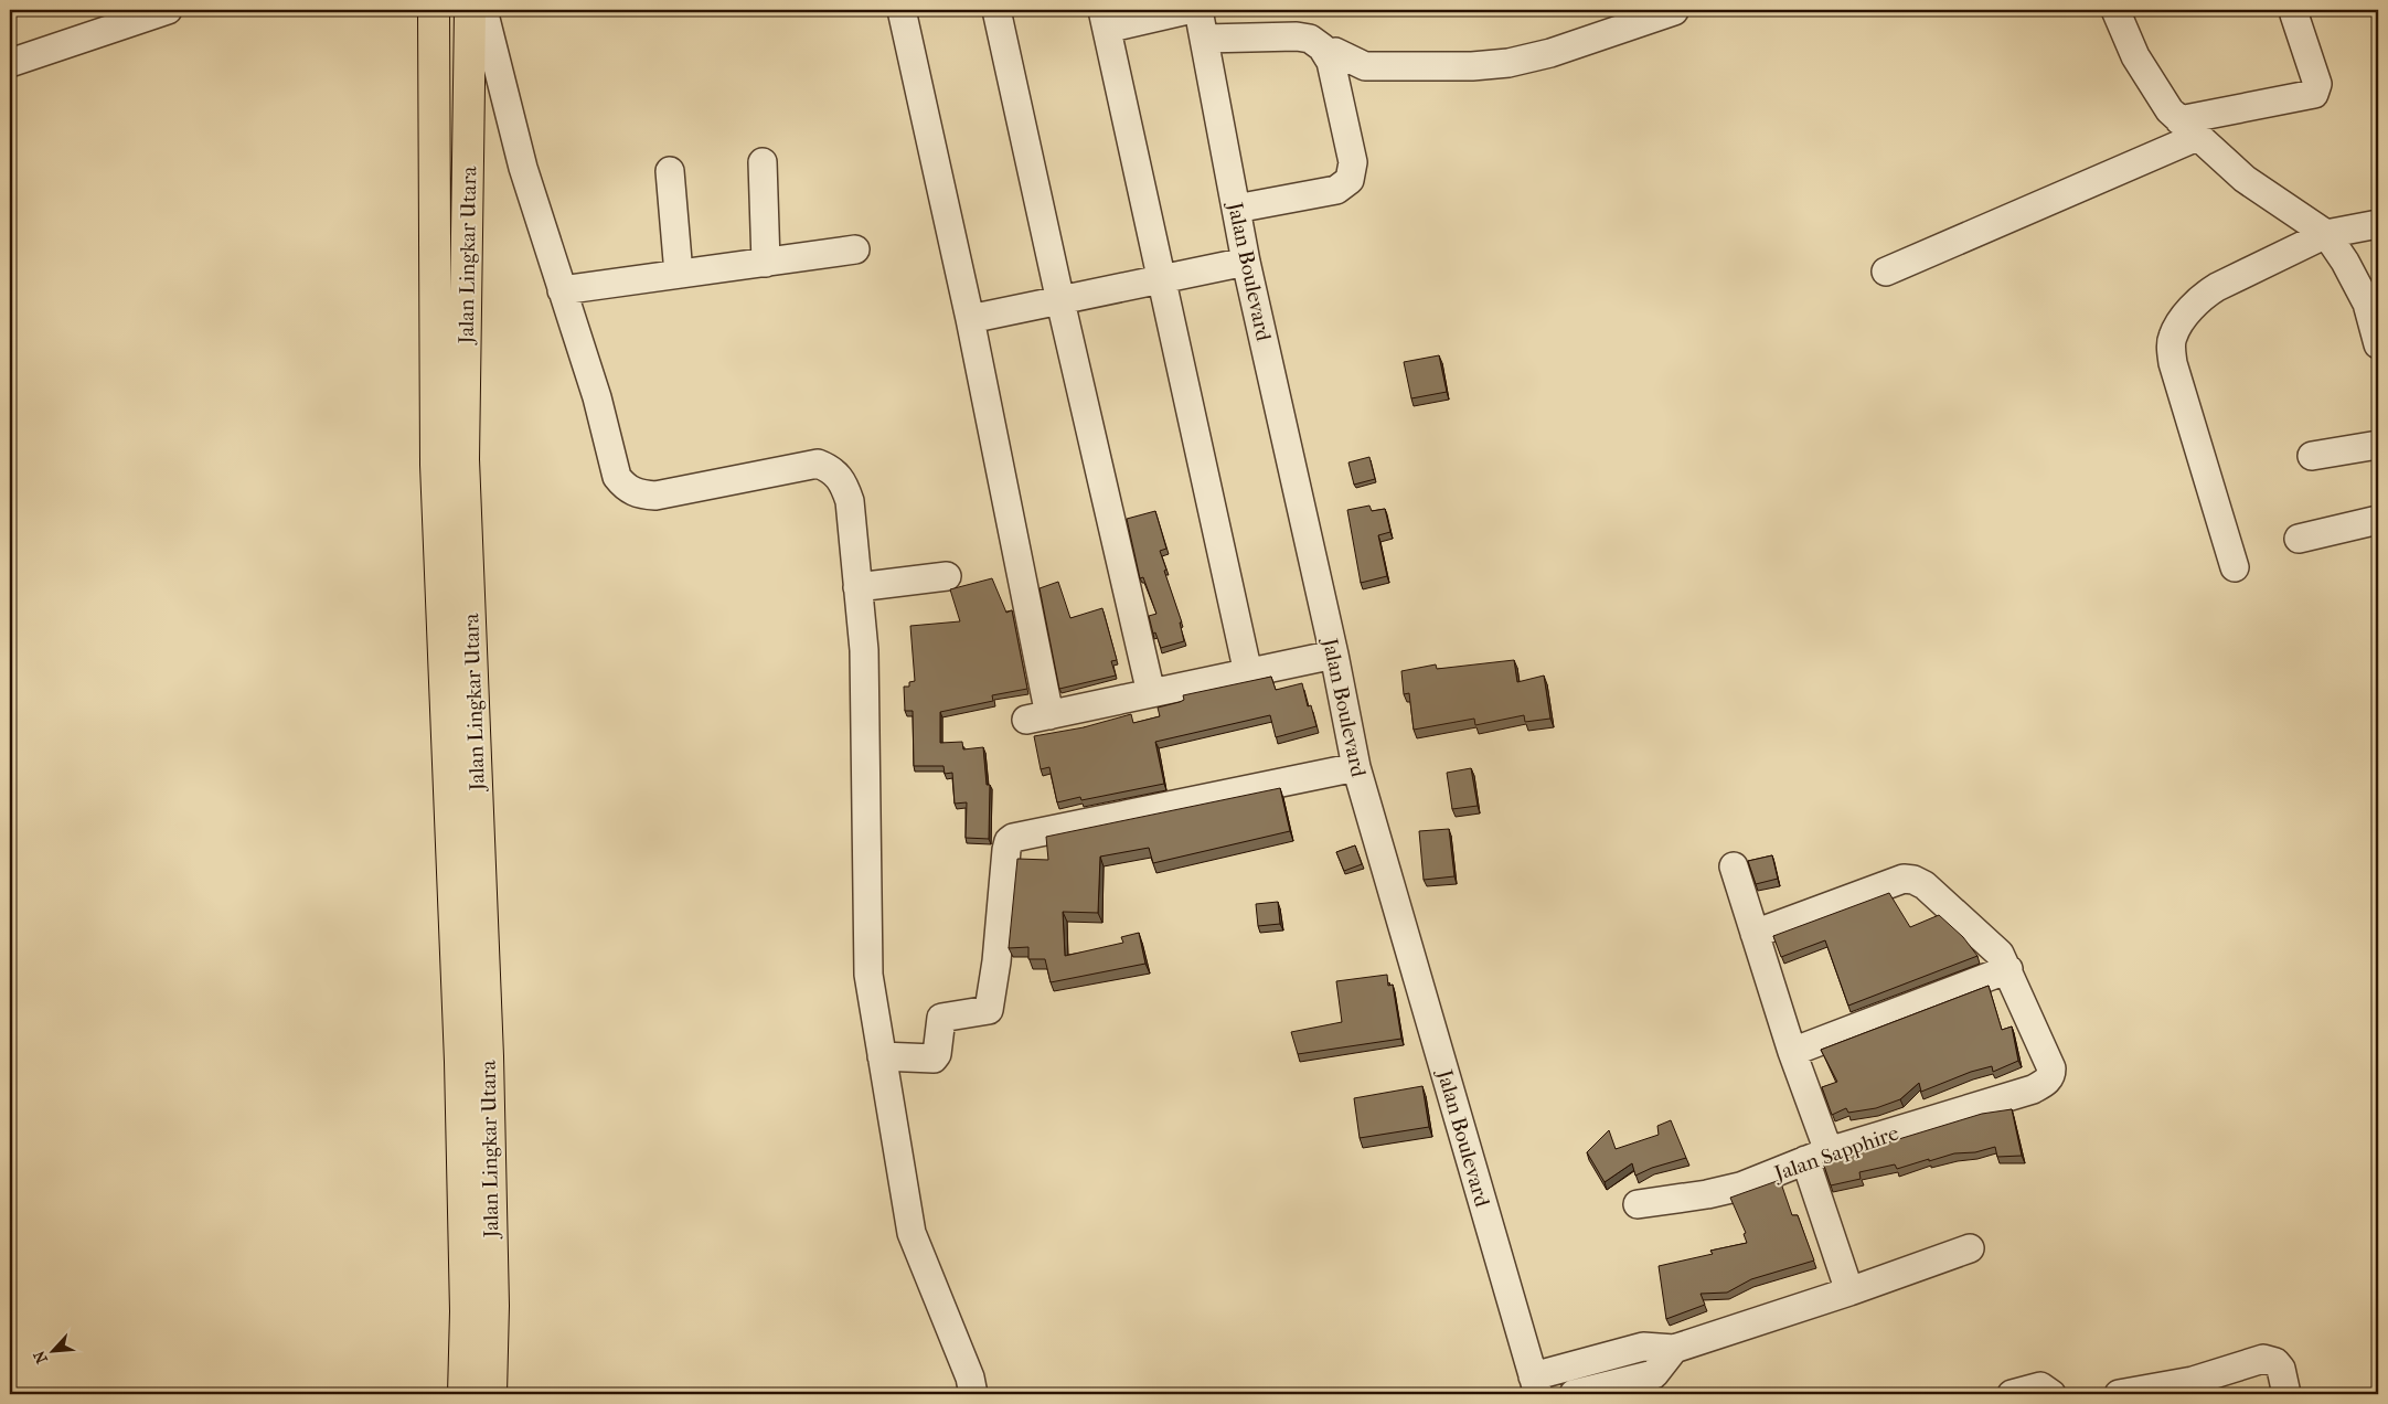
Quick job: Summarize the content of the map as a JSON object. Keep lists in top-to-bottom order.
{
  "streets": {
    "main road": ["Jalan Lingkar Utara"],
    "street": ["Jalan Boulevard", "Jalan Sapphire"]
  },
  "north": "bottom left"
}
